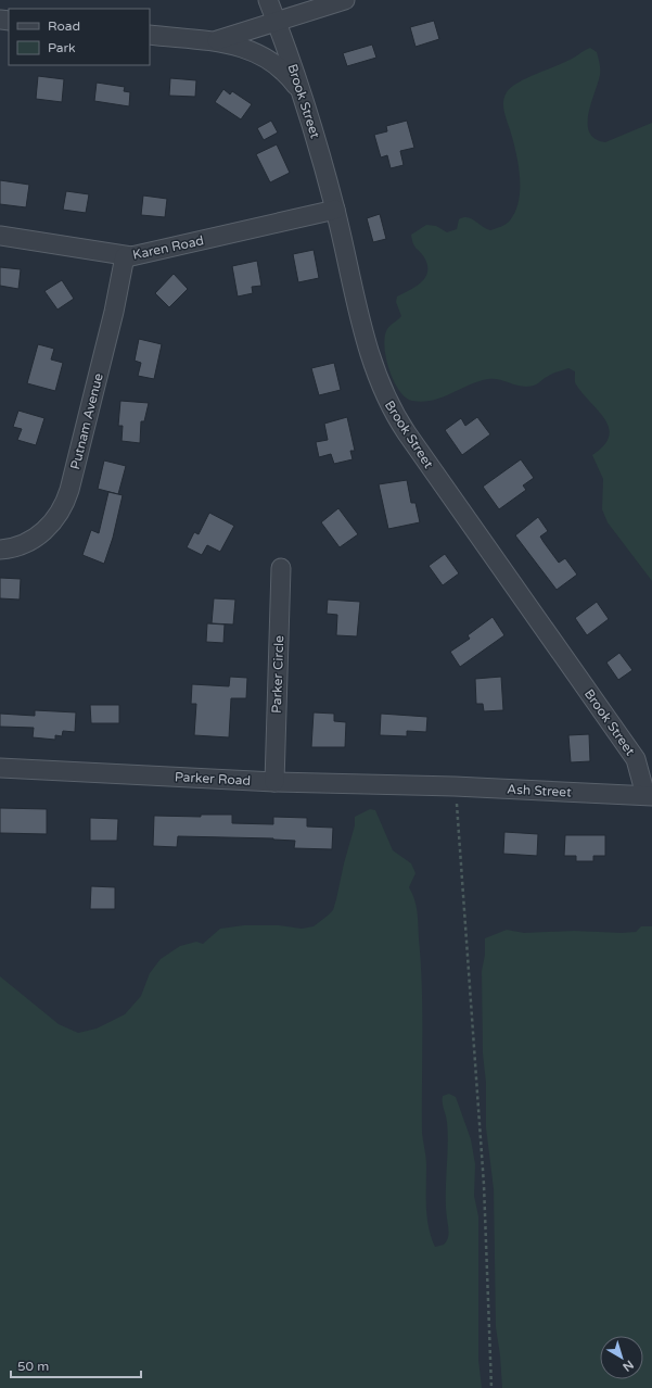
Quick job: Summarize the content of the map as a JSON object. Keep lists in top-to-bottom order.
{
  "streets": {
    "street": [
      "Brook Street",
      "Karen Road",
      "Putnam Avenue",
      "Parker Circle",
      "Parker Road",
      "Ash Street"
    ]
  },
  "crossings": [
    ["Brook Street", "Karen Road"],
    ["Brook Street", "Ash Street"],
    ["Karen Road", "Putnam Avenue"],
    ["Parker Circle", "Parker Road"],
    ["Parker Road", "Ash Street"]
  ],
  "legend": ["Road", "Park"],
  "scale_bar": "50 m",
  "north": "bottom right"
}
